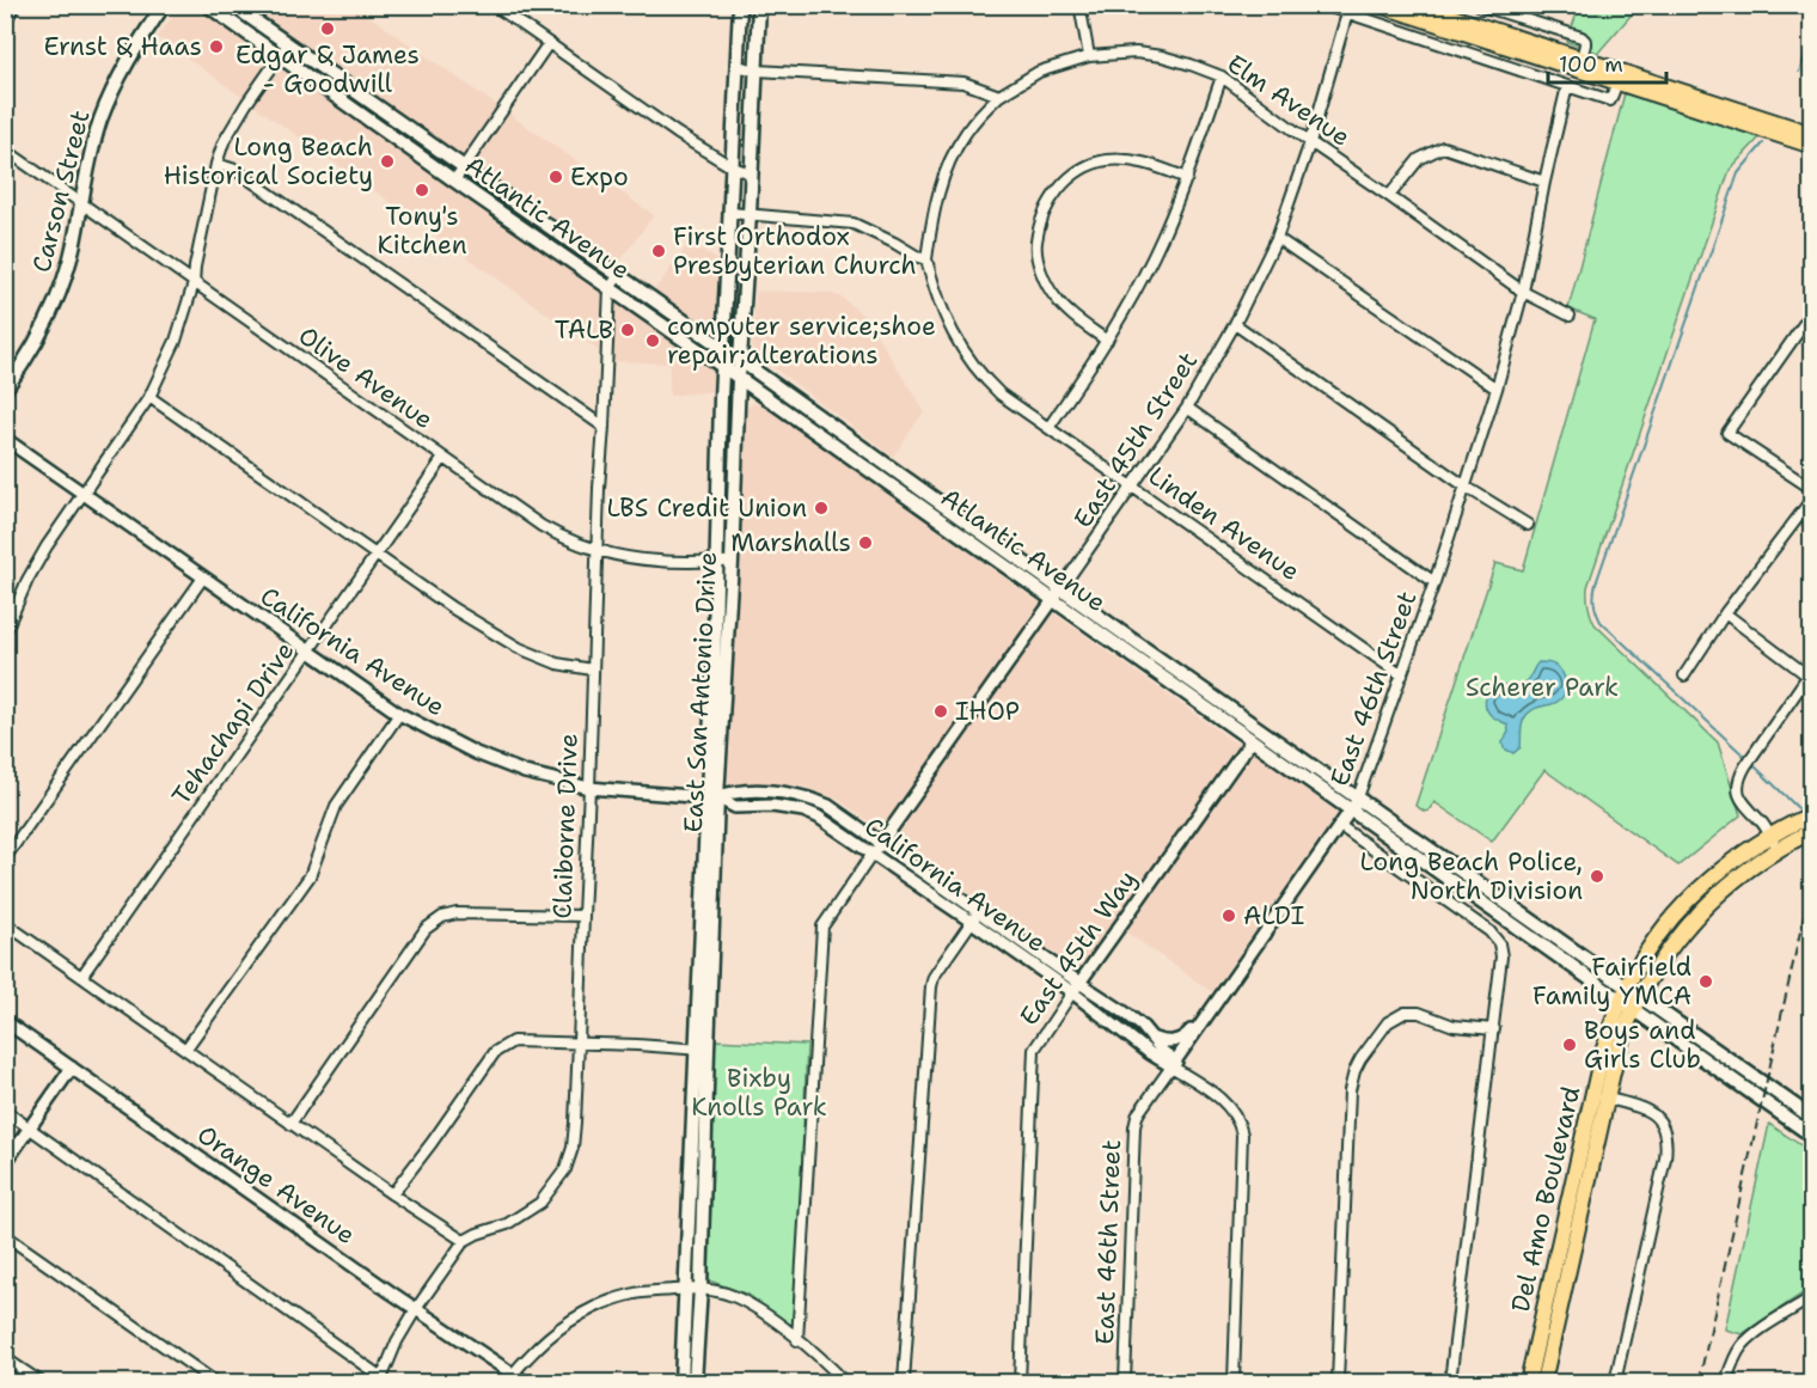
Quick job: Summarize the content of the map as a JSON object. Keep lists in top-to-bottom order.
{
  "streets": {
    "main road": [
      "Carson Street",
      "Atlantic Avenue",
      "East San Antonio Drive",
      "Del Amo Boulevard"
    ],
    "street": [
      "Elm Avenue",
      "Olive Avenue",
      "East 45th Street",
      "Linden Avenue",
      "California Avenue",
      "East 46th Street",
      "Tehachapi Drive",
      "Claiborne Drive",
      "East 45th Way",
      "Orange Avenue"
    ]
  },
  "crossings": [
    ["Elm Avenue", "East 45th Street"],
    ["Elm Avenue", "Linden Avenue"],
    ["Elm Avenue", "East 46th Street"],
    ["Carson Street", "Olive Avenue"],
    ["Atlantic Avenue", "East 45th Street"],
    ["Atlantic Avenue", "East 46th Street"],
    ["Atlantic Avenue", "East San Antonio Drive"],
    ["Atlantic Avenue", "Claiborne Drive"],
    ["Atlantic Avenue", "East 45th Way"],
    ["Atlantic Avenue", "Del Amo Boulevard"],
    ["Olive Avenue", "East San Antonio Drive"],
    ["Olive Avenue", "Tehachapi Drive"],
    ["Olive Avenue", "Claiborne Drive"],
    ["East 45th Street", "Linden Avenue"],
    ["East 45th Street", "California Avenue"],
    ["Linden Avenue", "East 46th Street"],
    ["California Avenue", "East 46th Street"],
    ["California Avenue", "East San Antonio Drive"],
    ["California Avenue", "Tehachapi Drive"],
    ["California Avenue", "Claiborne Drive"],
    ["California Avenue", "East 45th Way"]
  ],
  "parks": ["Scherer Park", "Bixby Knolls Park"],
  "places": [
    "Edgar & James - Goodwill",
    "Ernst & Haas",
    "Long Beach Historical Society",
    "Expo",
    "Tony's Kitchen",
    "First Orthodox Presbyterian Church",
    "TALB",
    "computer service;shoe repair;alterations",
    "LBS Credit Union",
    "Marshalls",
    "IHOP",
    "Long Beach Police, North Division",
    "ALDI",
    "Fairfield Family YMCA",
    "Boys and Girls Club"
  ],
  "scale_bar": "100 m"
}
